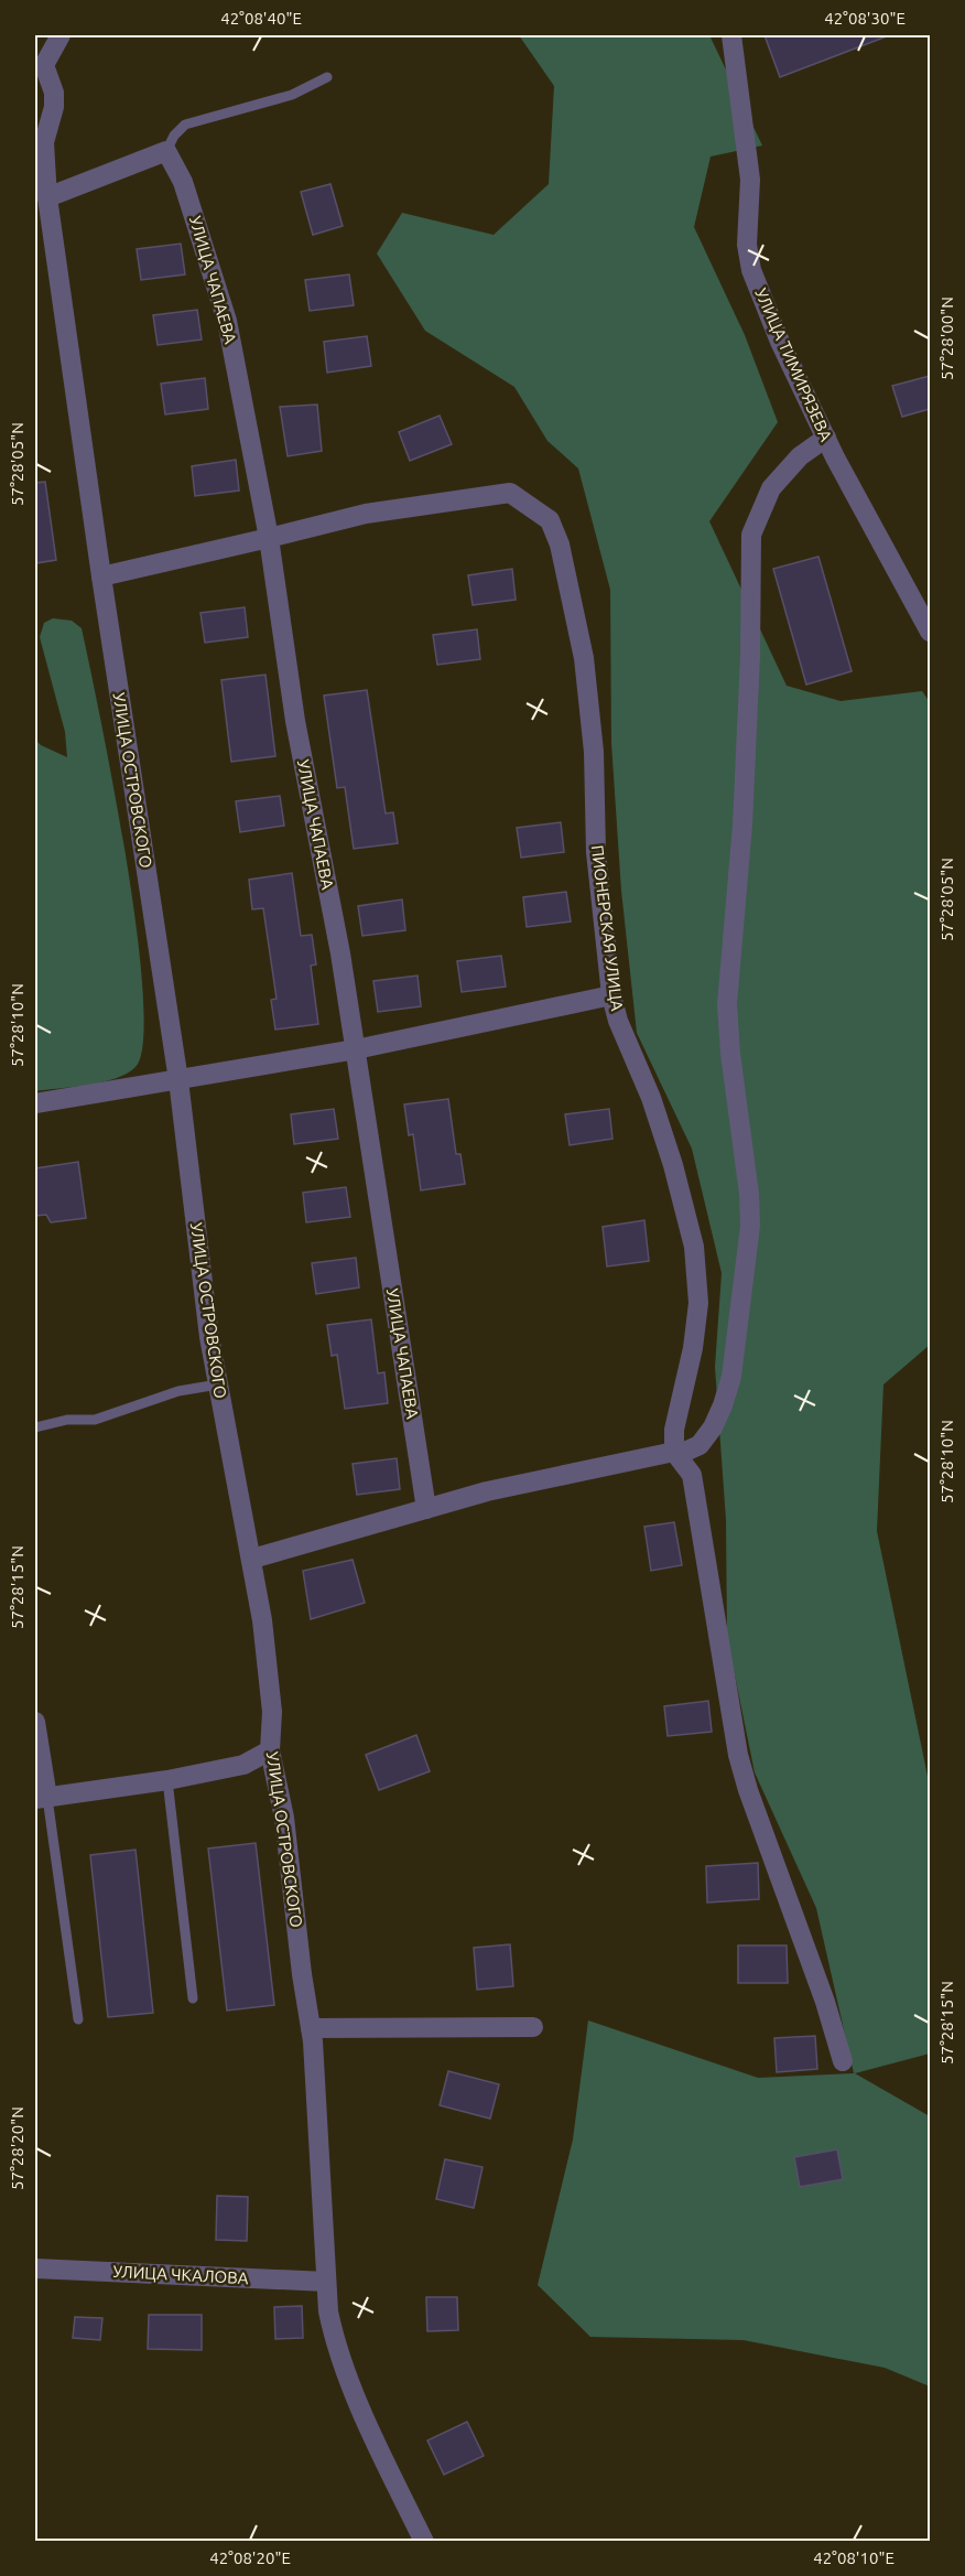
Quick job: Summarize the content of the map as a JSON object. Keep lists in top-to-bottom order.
{
  "streets": {
    "street": [
      "УЛИЦА ЧАПАЕВА",
      "УЛИЦА ТИМИРЯЗЕВА",
      "УЛИЦА ОСТРОВСКОГО",
      "ПИОНЕРСКАЯ УЛИЦА",
      "УЛИЦА ЧКАЛОВА"
    ]
  },
  "crossings": [
    ["УЛИЦА ЧАПАЕВА", "ПИОНЕРСКАЯ УЛИЦА"],
    ["УЛИЦА ОСТРОВСКОГО", "УЛИЦА ЧКАЛОВА"]
  ],
  "coordinates": [
    "42°08'40\"E",
    "42°08'30\"E",
    "57°28'00\"N",
    "57°28'05\"N",
    "57°28'10\"N",
    "57°28'15\"N",
    "57°28'20\"N",
    "42°08'20\"E",
    "42°08'10\"E"
  ]
}
